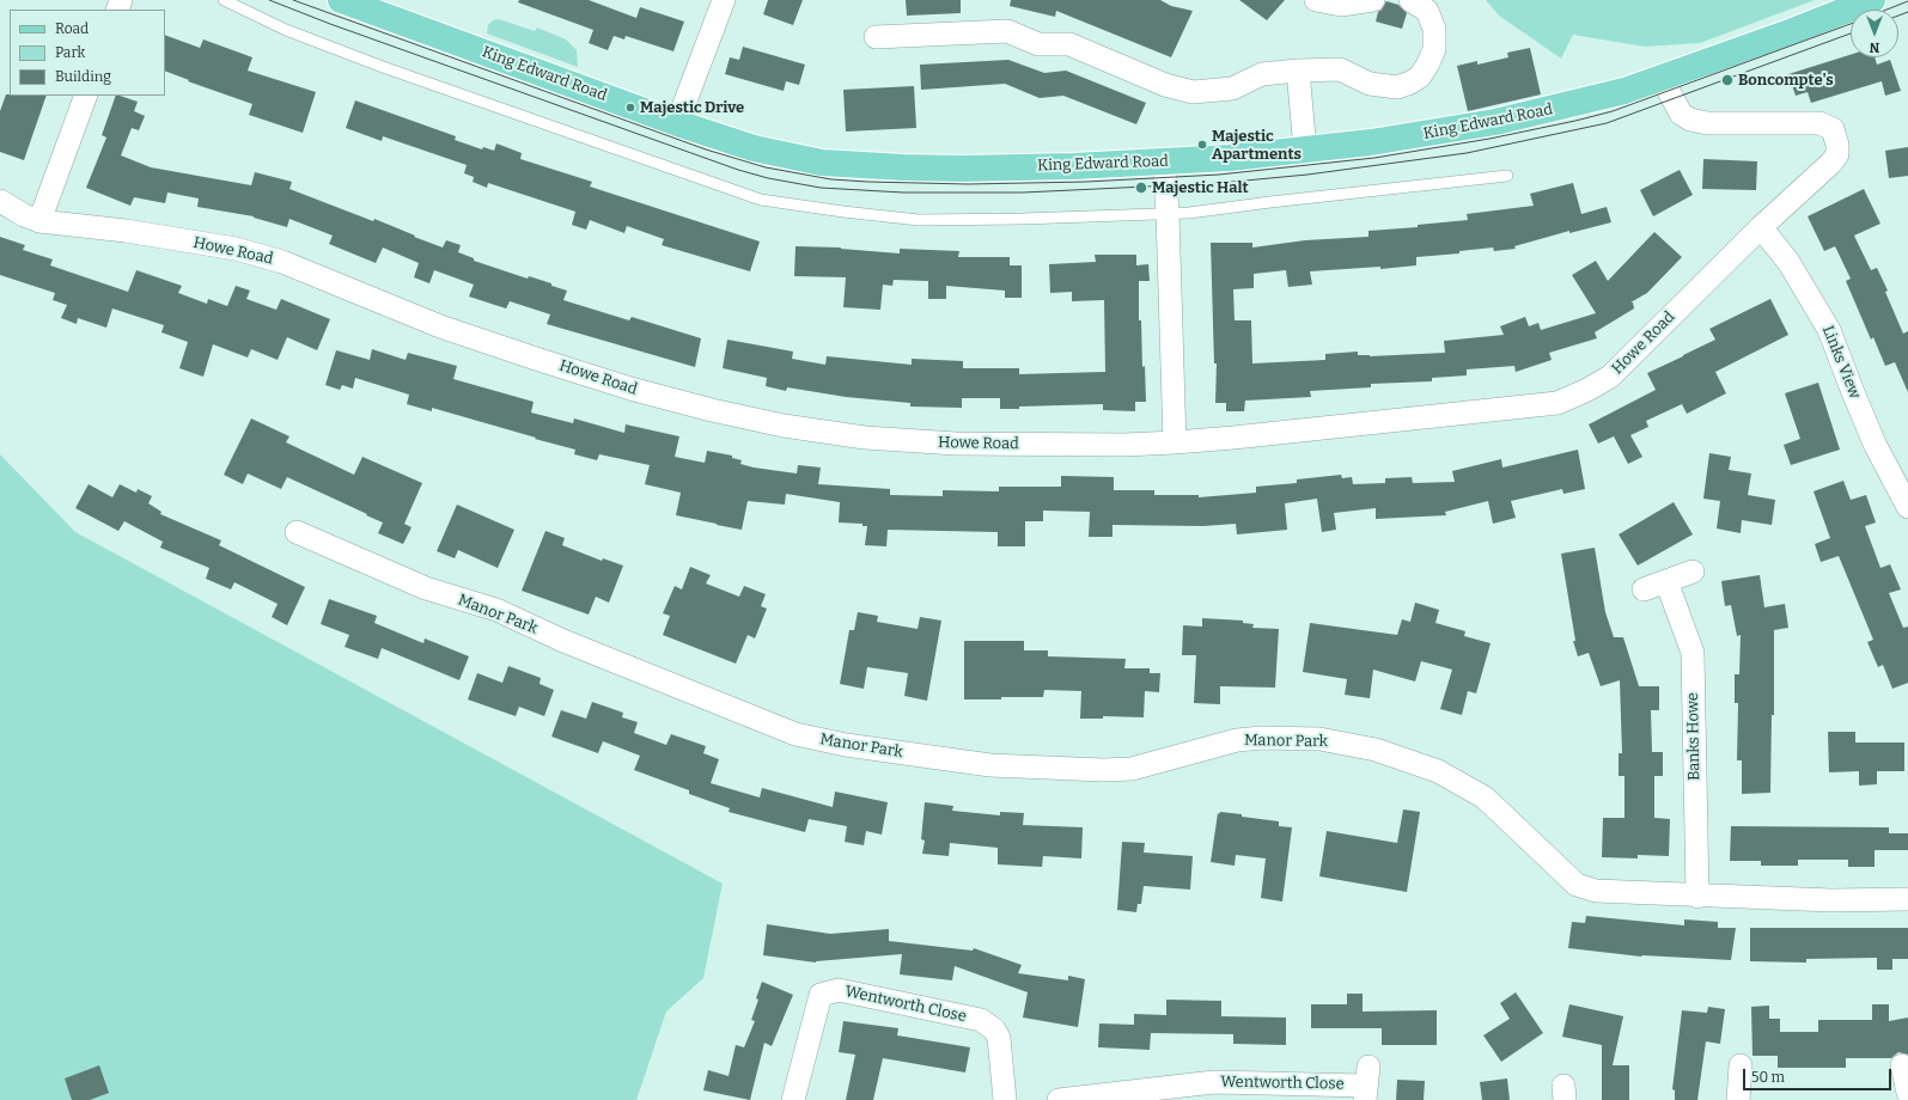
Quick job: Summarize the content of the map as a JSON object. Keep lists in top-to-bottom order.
{
  "streets": {
    "main road": ["King Edward Road"],
    "street": [
      "Howe Road",
      "Links View",
      "Manor Park",
      "Banks Howe",
      "Wentworth Close"
    ]
  },
  "crossings": [
    ["King Edward Road", "Howe Road"],
    ["Howe Road", "Links View"],
    ["Manor Park", "Banks Howe"]
  ],
  "places": [
    "Boncompte's",
    "Majestic Drive",
    "Majestic Apartments",
    "Majestic Halt"
  ],
  "legend": ["Road", "Park", "Building"],
  "scale_bar": "50 m",
  "north": "bottom"
}
